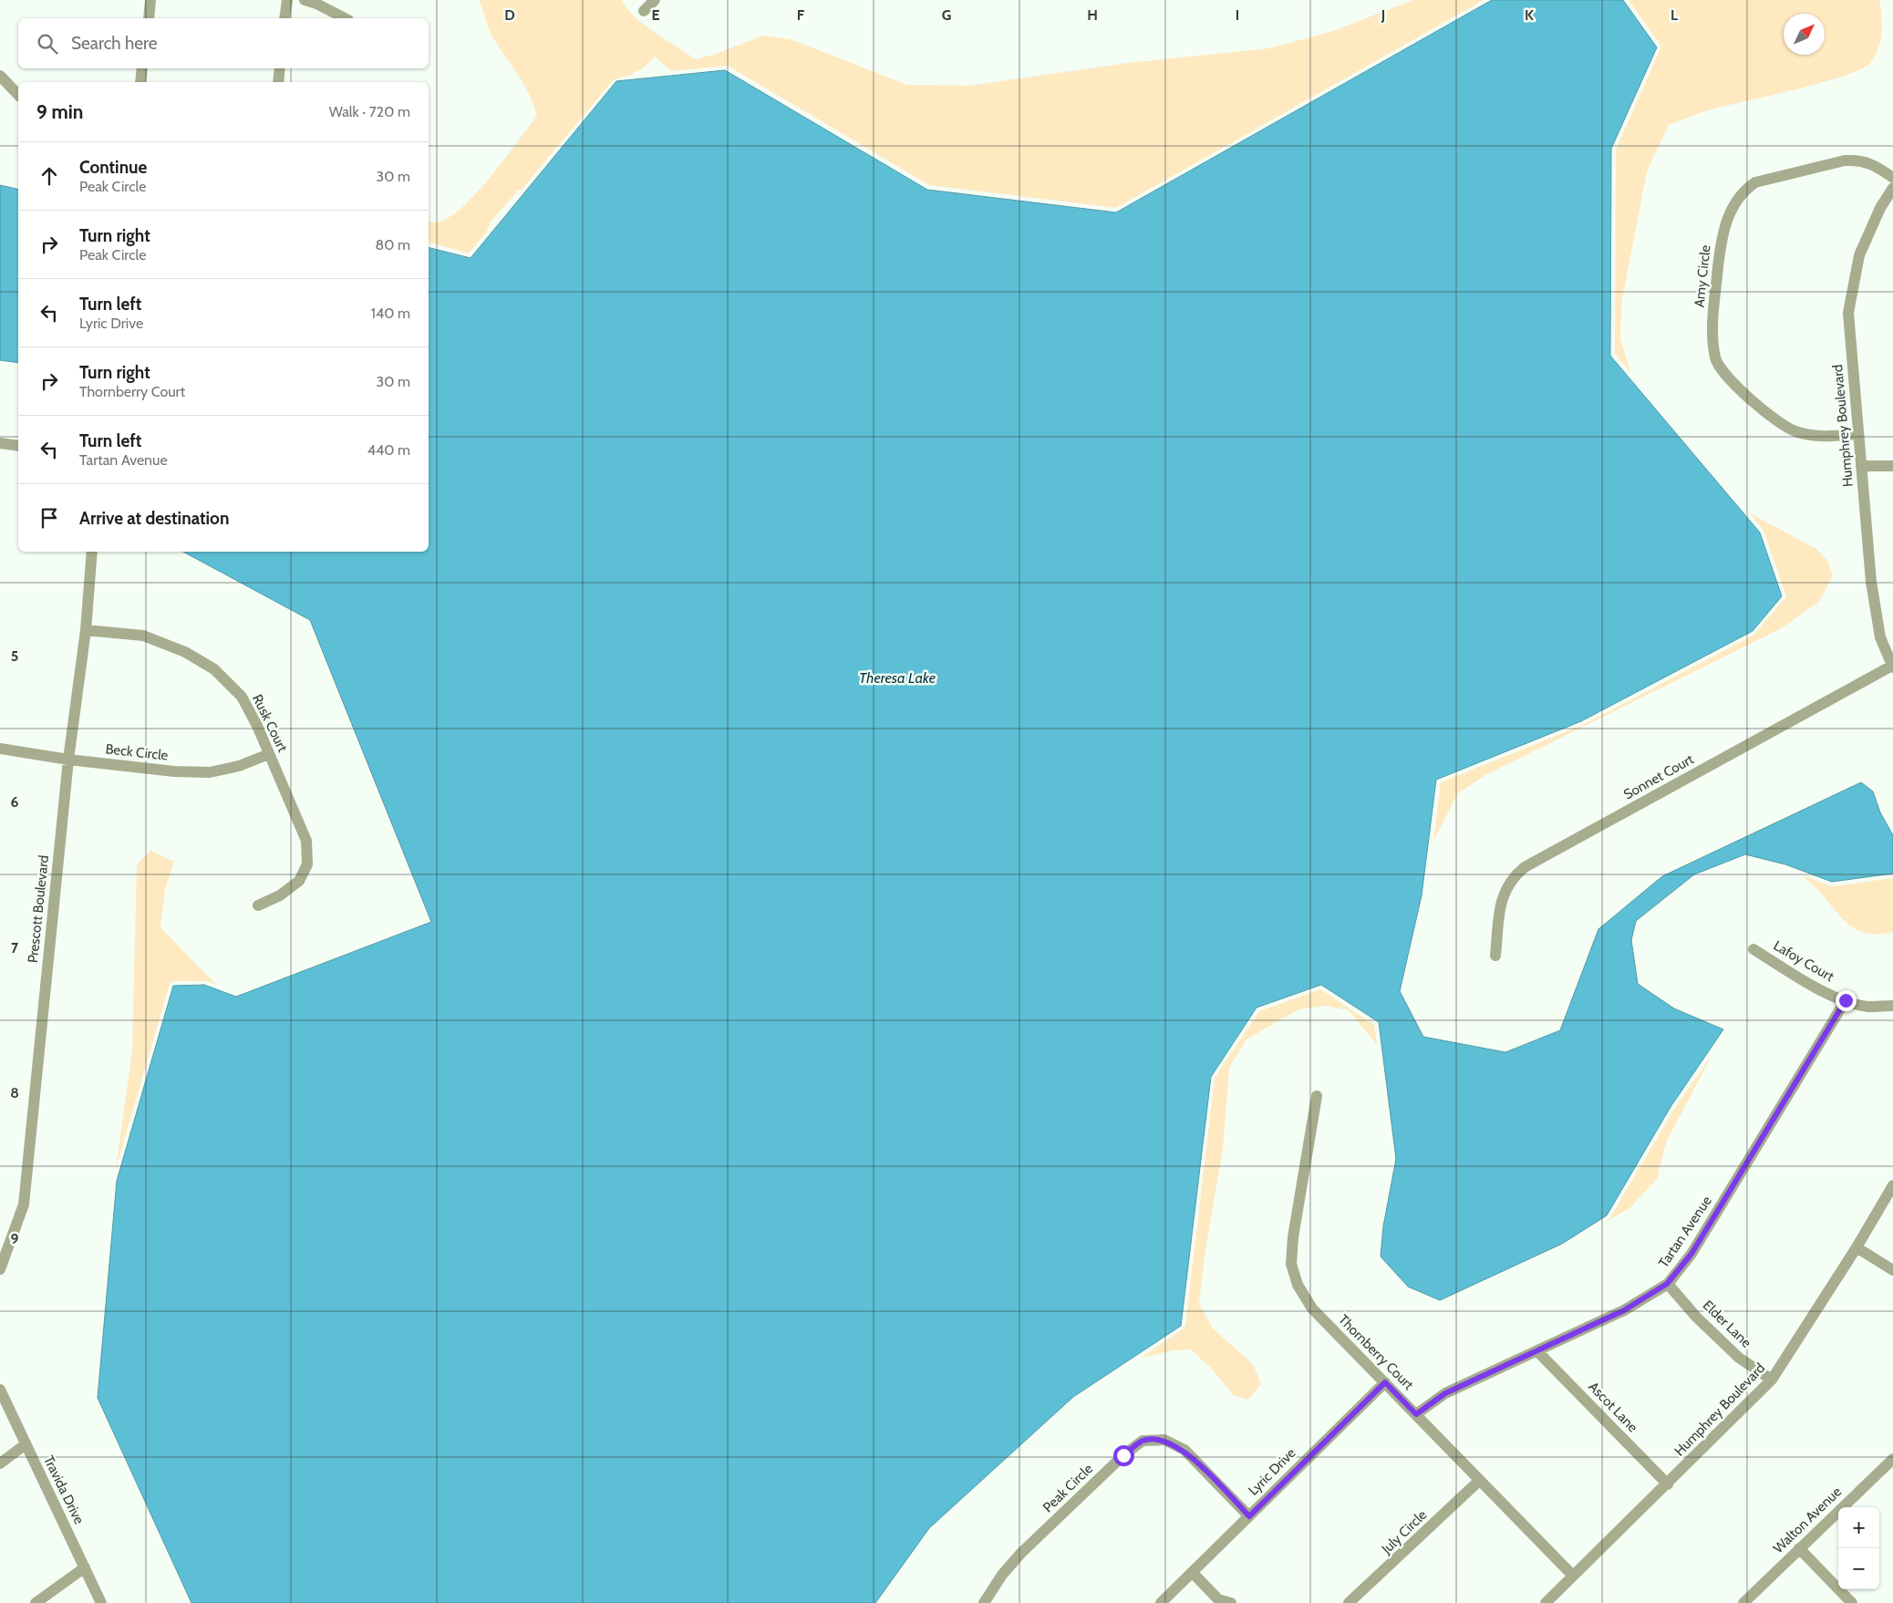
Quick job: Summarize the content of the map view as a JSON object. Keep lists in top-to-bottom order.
{
  "streets": {
    "street": [
      "Amy Circle",
      "Humphrey Boulevard",
      "Rusk Court",
      "Beck Circle",
      "Sonnet Court",
      "Prescott Boulevard",
      "Lafoy Court",
      "Tartan Avenue",
      "Elder Lane",
      "Thornberry Court",
      "Ascot Lane",
      "Lyric Drive",
      "Peak Circle",
      "Travida Drive",
      "Walton Avenue",
      "July Circle"
    ]
  },
  "crossings": [
    ["Amy Circle", "Humphrey Boulevard"],
    ["Humphrey Boulevard", "Sonnet Court"],
    ["Humphrey Boulevard", "Elder Lane"],
    ["Humphrey Boulevard", "Thornberry Court"],
    ["Humphrey Boulevard", "Ascot Lane"],
    ["Rusk Court", "Beck Circle"],
    ["Rusk Court", "Prescott Boulevard"],
    ["Beck Circle", "Prescott Boulevard"],
    ["Lafoy Court", "Tartan Avenue"],
    ["Tartan Avenue", "Elder Lane"],
    ["Tartan Avenue", "Thornberry Court"],
    ["Tartan Avenue", "Ascot Lane"],
    ["Thornberry Court", "Lyric Drive"],
    ["Thornberry Court", "July Circle"],
    ["Lyric Drive", "Peak Circle"]
  ],
  "water": ["Theresa Lake"],
  "north": "top right",
  "page": {
    "search": "Search here",
    "heading": ["9 min", "Walk · 720 m"],
    "list": [
      ["Continue", "Peak Circle", "30 m"],
      ["Turn right", "Peak Circle", "80 m"],
      ["Turn left", "Lyric Drive", "140 m"],
      ["Turn right", "Thornberry Court", "30 m"],
      ["Turn left", "Tartan Avenue", "440 m"],
      "Arrive at destination"
    ],
    "map_buttons": ["+", "−"]
  },
  "grid": {
    "columns": [
      "D",
      "E",
      "F",
      "G",
      "H",
      "I",
      "J",
      "K",
      "L"
    ],
    "rows": [
      "5",
      "6",
      "7",
      "8",
      "9"
    ]
  }
}
